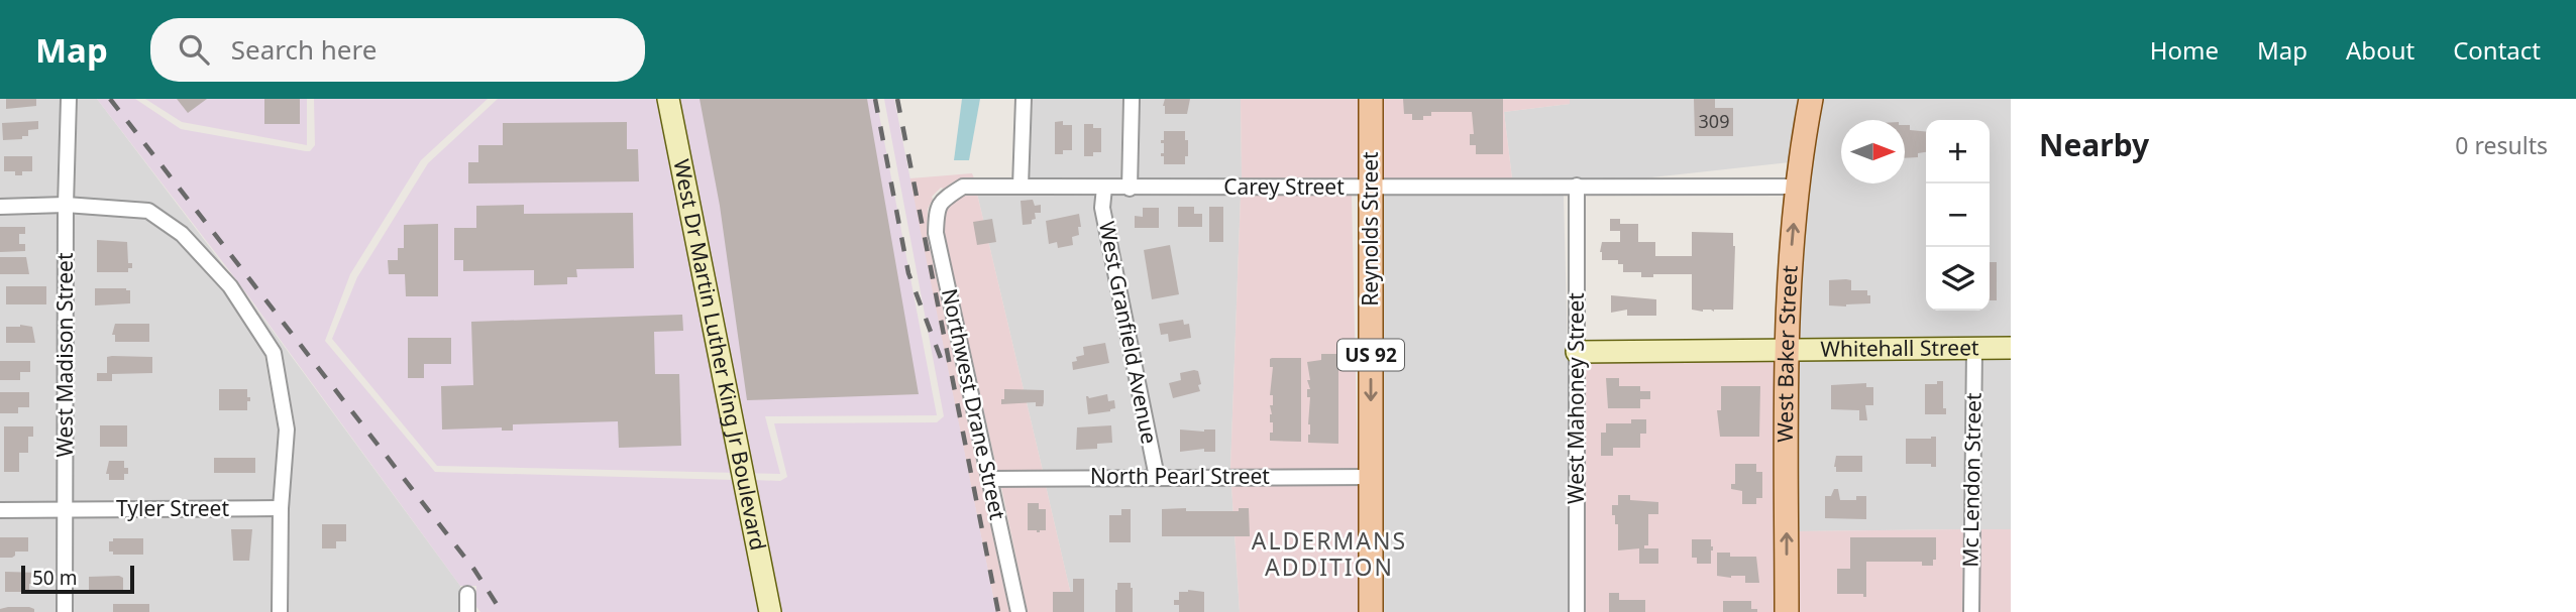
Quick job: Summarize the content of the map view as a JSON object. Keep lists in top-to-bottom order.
{
  "streets": {
    "main road": ["Reynolds Street", "US 92", "West Baker Street"],
    "street": [
      "Carey Street",
      "West Granfield Avenue",
      "Whitehall Street",
      "West Madison Street",
      "West Dr Martin Luther King Jr Boulevard",
      "West Mahoney Street",
      "Northwest Drane Street",
      "North Pearl Street",
      "Mc Lendon Street",
      "Tyler Street"
    ]
  },
  "crossings": [
    ["Carey Street", "Reynolds Street"],
    ["Carey Street", "West Granfield Avenue"],
    ["Carey Street", "West Baker Street"],
    ["Carey Street", "West Mahoney Street"],
    ["Carey Street", "Northwest Drane Street"],
    ["Reynolds Street", "North Pearl Street"],
    ["West Granfield Avenue", "North Pearl Street"],
    ["Whitehall Street", "West Baker Street"],
    ["Whitehall Street", "West Mahoney Street"],
    ["Whitehall Street", "Mc Lendon Street"],
    ["West Madison Street", "Tyler Street"],
    ["Northwest Drane Street", "North Pearl Street"]
  ],
  "one_way": ["Reynolds Street", "West Baker Street"],
  "districts": ["ALDERMANS ADDITION"],
  "house_numbers": ["309"],
  "scale_bar": "50 m",
  "north": "right",
  "page": {
    "header": "Map",
    "search": "Search here",
    "nav": [
      "Home",
      "Map",
      "About",
      "Contact"
    ],
    "heading": ["Nearby", "0 results"],
    "map_buttons": ["+", "−"],
    "scale": "50 m"
  }
}
